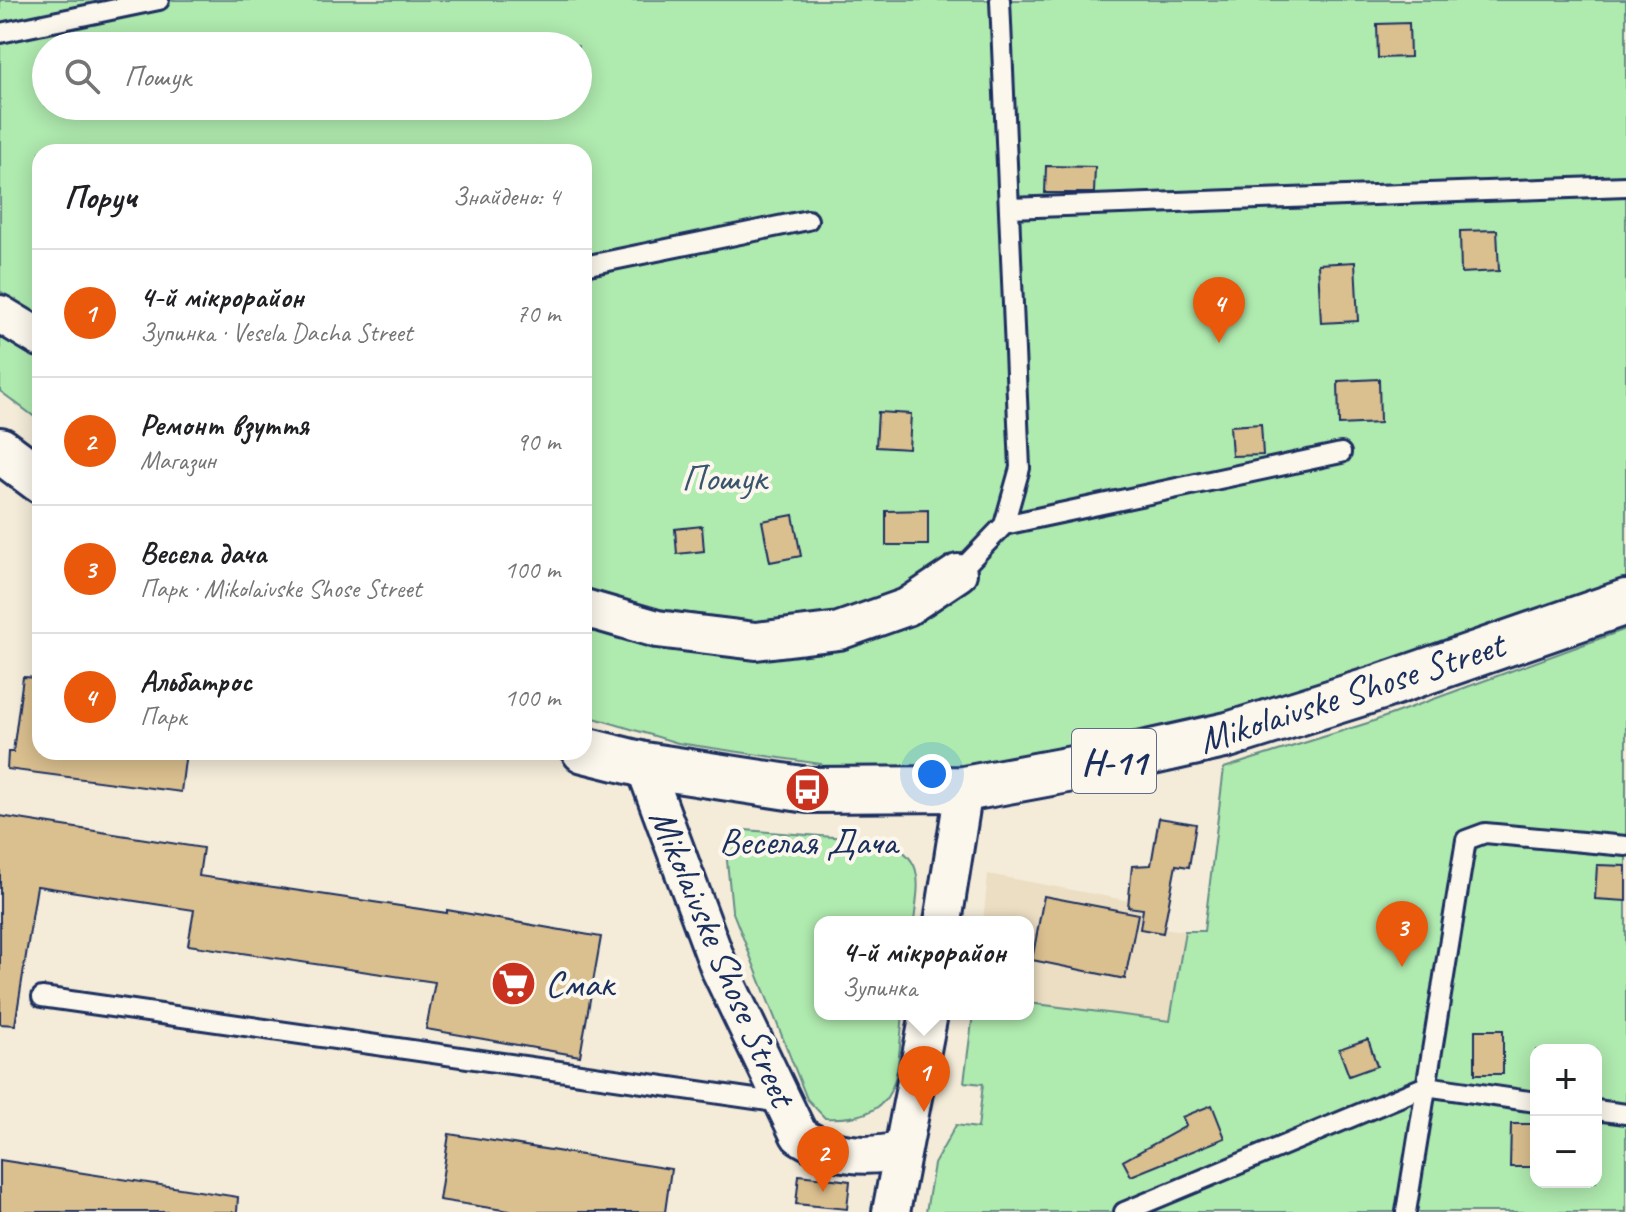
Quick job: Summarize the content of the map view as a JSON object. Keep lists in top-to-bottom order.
{
  "streets": {
    "main road": ["Mikolaivske Shose Street", "Н-11"]
  },
  "parks": ["Пошук"],
  "places": {
    "bus stop": ["Веселая Дача"],
    "supermarket": ["Смак"]
  },
  "page": {
    "search": "Пошук",
    "heading": ["Поруч", "Знайдено: 4"],
    "list": [
      {
        "mark": "1",
        "name": "4-й мікрорайон",
        "note": "Зупинка · Vesela Dacha Street",
        "value": "70 m"
      },
      {
        "mark": "2",
        "name": "Ремонт взуття",
        "note": "Магазин",
        "value": "90 m"
      },
      {
        "mark": "3",
        "name": "Весела дача",
        "note": "Парк · Mikolaivske Shose Street",
        "value": "100 m"
      },
      {
        "mark": "4",
        "name": "Альбатрос",
        "note": "Парк",
        "value": "100 m"
      }
    ],
    "pins": [
      "4",
      "3",
      "1",
      "2"
    ],
    "popup": ["4-й мікрорайон", "Зупинка"],
    "map_buttons": ["+", "−"]
  }
}
